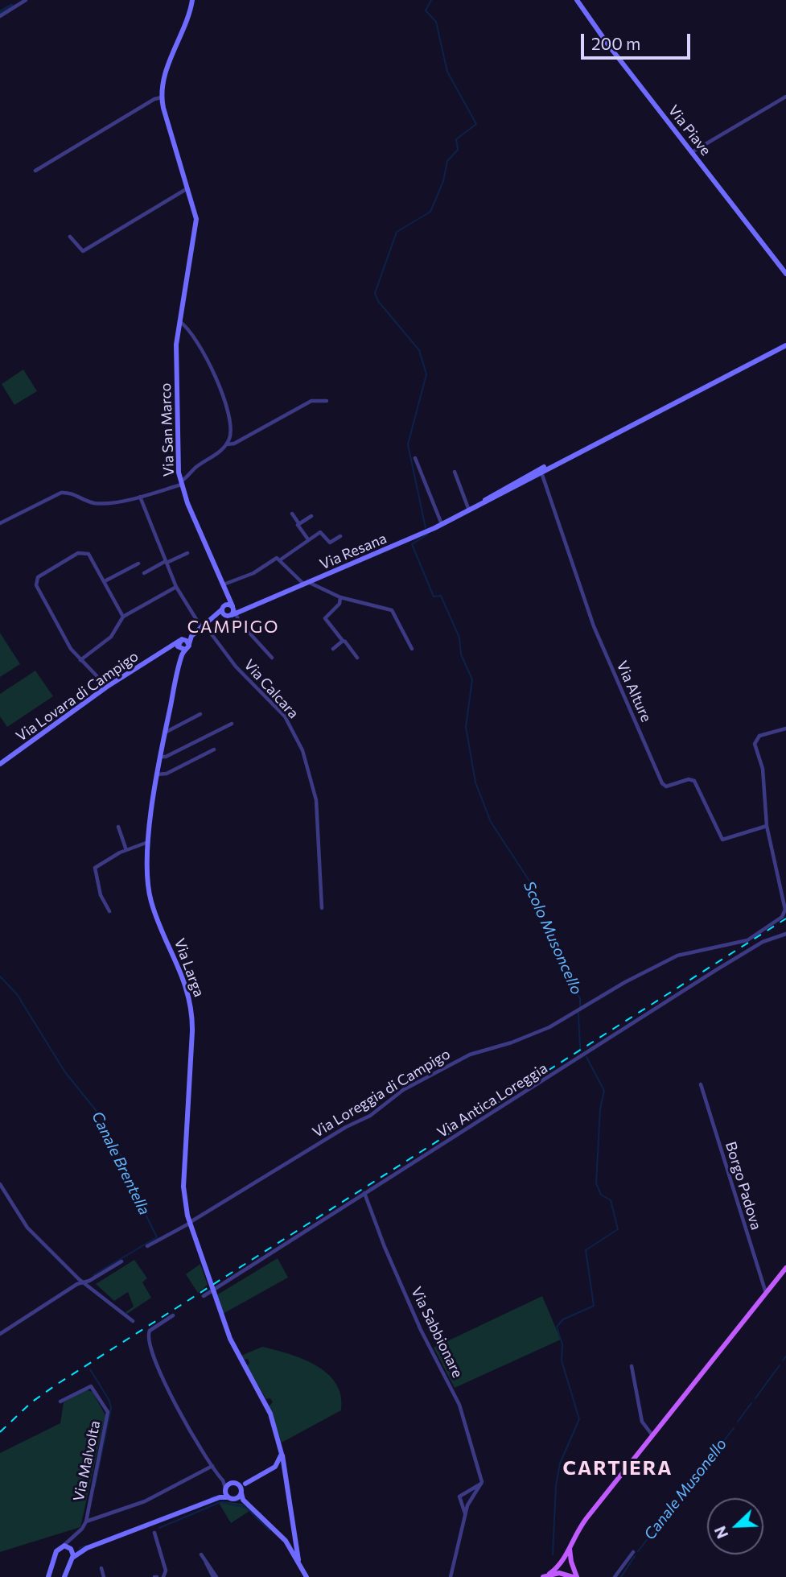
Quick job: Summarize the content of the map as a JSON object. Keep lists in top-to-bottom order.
{
  "streets": {
    "street": [
      "Via Piave",
      "Via San Marco",
      "Via Resana",
      "Via Calcara",
      "Via Alture",
      "Via Lovara di Campigo",
      "Via Larga",
      "Via Loreggia di Campigo",
      "Via Antica Loreggia",
      "Borgo Padova",
      "Via Sabbionare",
      "Via Malvolta"
    ]
  },
  "crossings": [
    ["Via San Marco", "Via Resana"],
    ["Via San Marco", "Via Lovara di Campigo"],
    ["Via Resana", "Via Alture"],
    ["Via Resana", "Via Lovara di Campigo"],
    ["Via Calcara", "Via Lovara di Campigo"],
    ["Via Alture", "Via Loreggia di Campigo"],
    ["Via Lovara di Campigo", "Via Larga"],
    ["Via Larga", "Via Loreggia di Campigo"],
    ["Via Larga", "Via Antica Loreggia"],
    ["Via Antica Loreggia", "Via Sabbionare"]
  ],
  "districts": ["CAMPIGO", "CARTIERA"],
  "water": ["Scolo Musoncello", "Canale Brentella", "Canale Musonello"],
  "scale_bar": "200 m",
  "north": "bottom left"
}
